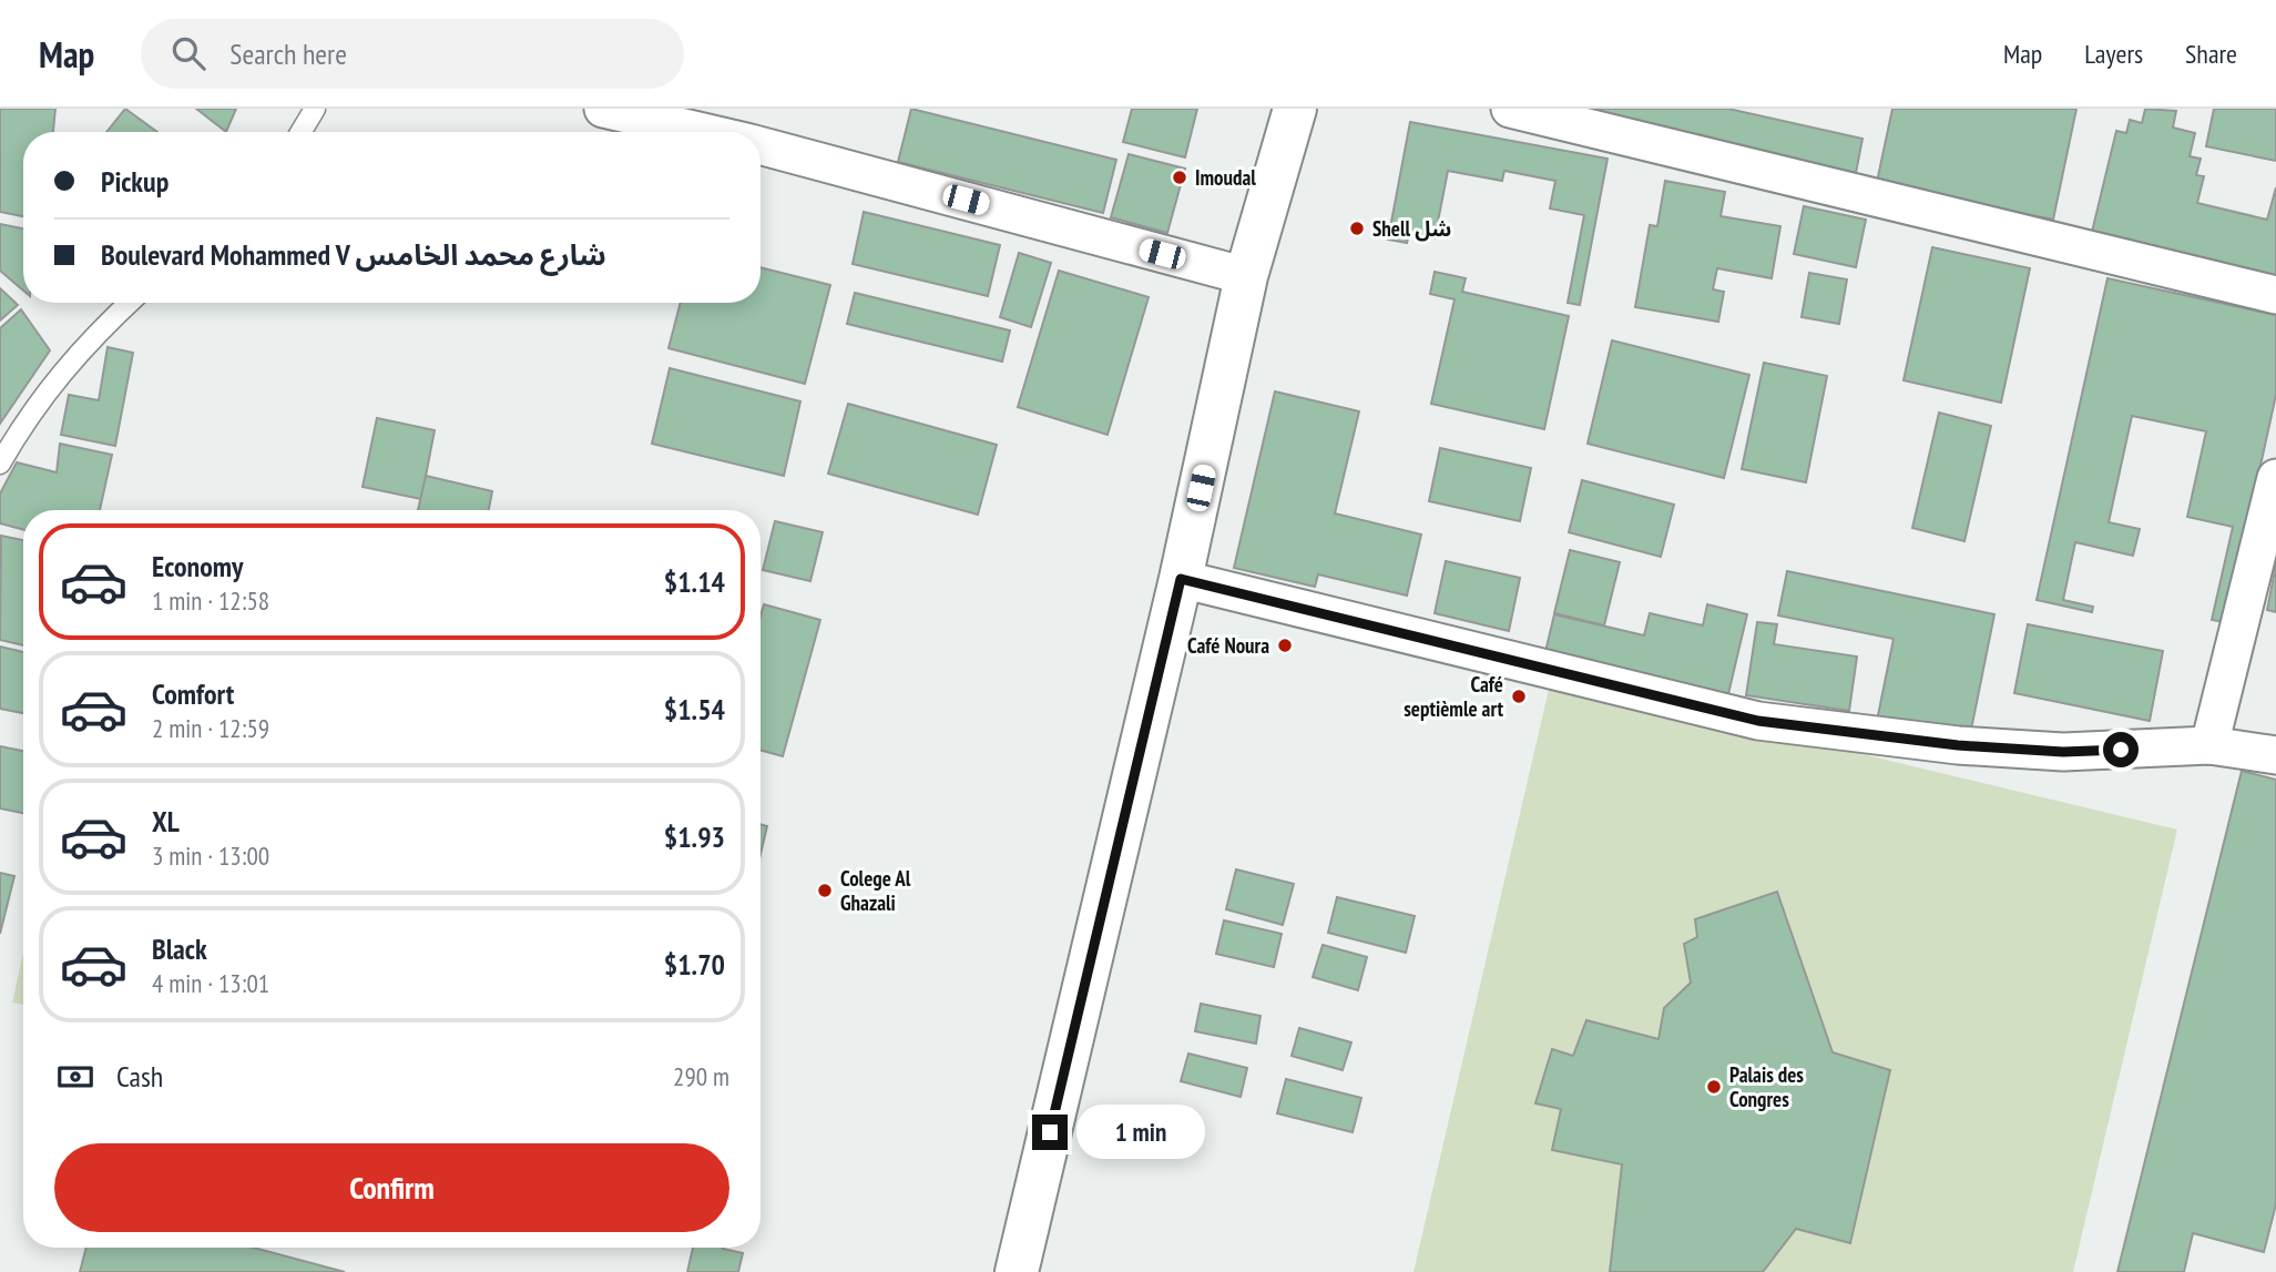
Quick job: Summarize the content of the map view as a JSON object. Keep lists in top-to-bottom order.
{
  "places": [
    "Imoudal",
    "Shell شل",
    "Café Noura",
    "Café septièmle art",
    "Colege Al Ghazali",
    "Palais des Congres"
  ],
  "page": {
    "header": "Map",
    "search": "Search here",
    "nav": ["Map", "Layers", "Share"],
    "banner": ["Pickup", "Boulevard Mohammed V شارع محمد الخامس"],
    "list": [
      {
        "name": "Economy",
        "note": "1 min · 12:58",
        "value": "$1.14"
      },
      {
        "name": "Comfort",
        "note": "2 min · 12:59",
        "value": "$1.54"
      },
      {
        "name": "XL",
        "note": "3 min · 13:00",
        "value": "$1.93"
      },
      {
        "name": "Black",
        "note": "4 min · 13:01",
        "value": "$1.70"
      }
    ],
    "pay": ["Cash", "290 m"],
    "bubble": "1 min",
    "buttons": "Confirm"
  }
}
